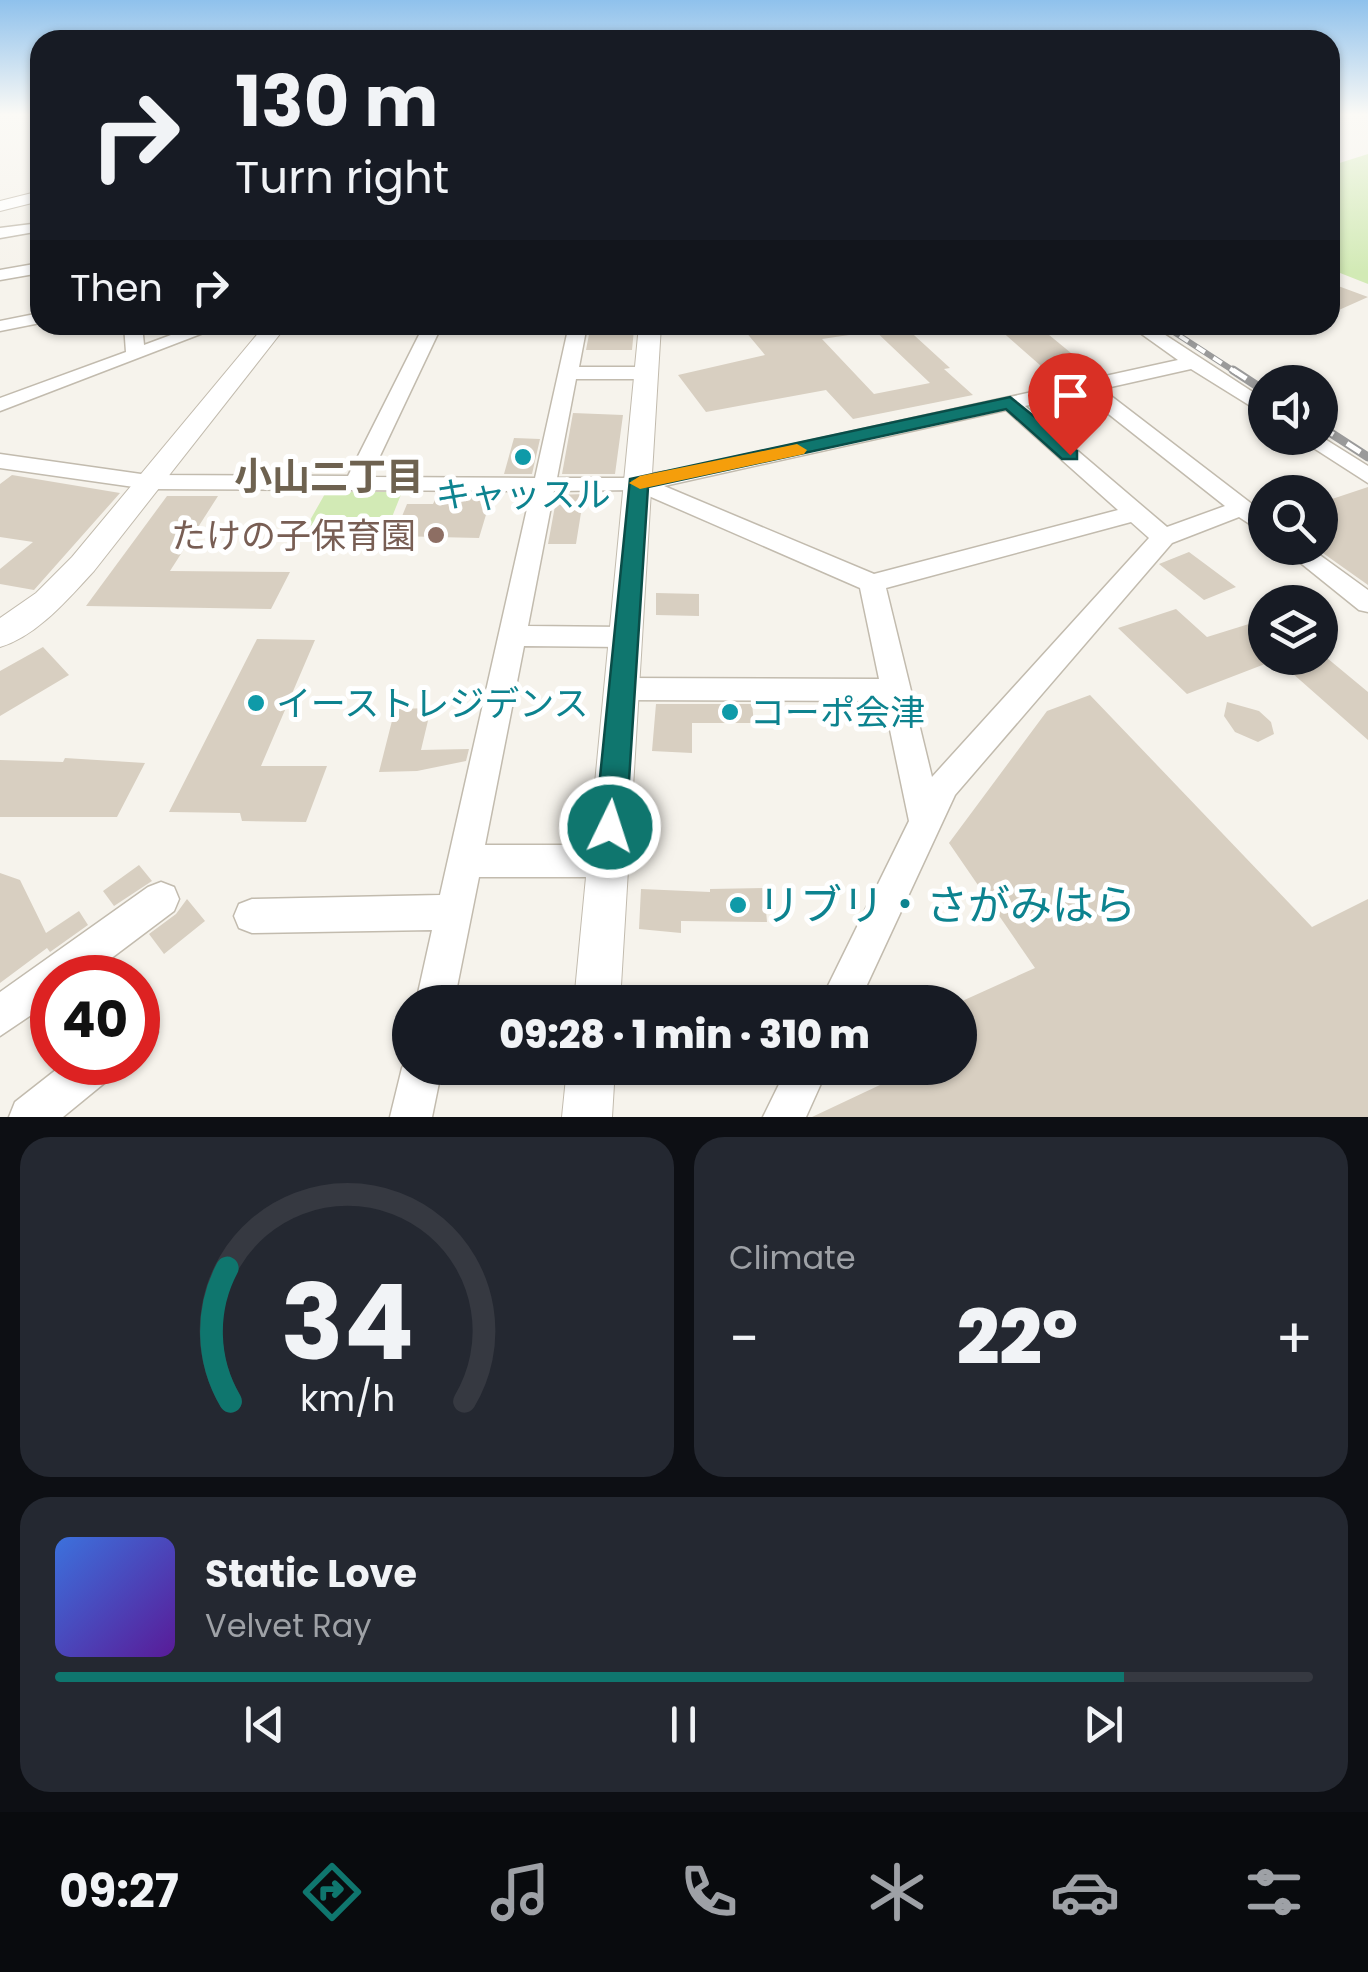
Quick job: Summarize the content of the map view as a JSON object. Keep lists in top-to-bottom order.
{
  "districts": ["小山二丁目"],
  "places": [
    "キャッスル",
    "たけの子保育園",
    "イーストレジデンス",
    "コーポ会津",
    "リブリ・さがみはら"
  ],
  "page": {
    "turn": ["130 m", "Turn right"],
    "then": "Then",
    "limit": "40",
    "trip": "09:28 · 1 min · 310 m",
    "tile": "Climate",
    "heat": ["−", "22°", "+"],
    "song": ["Static Love", "Velvet Ray"],
    "tabs": "09:27",
    "gauge": ["34", "km/h"]
  }
}
